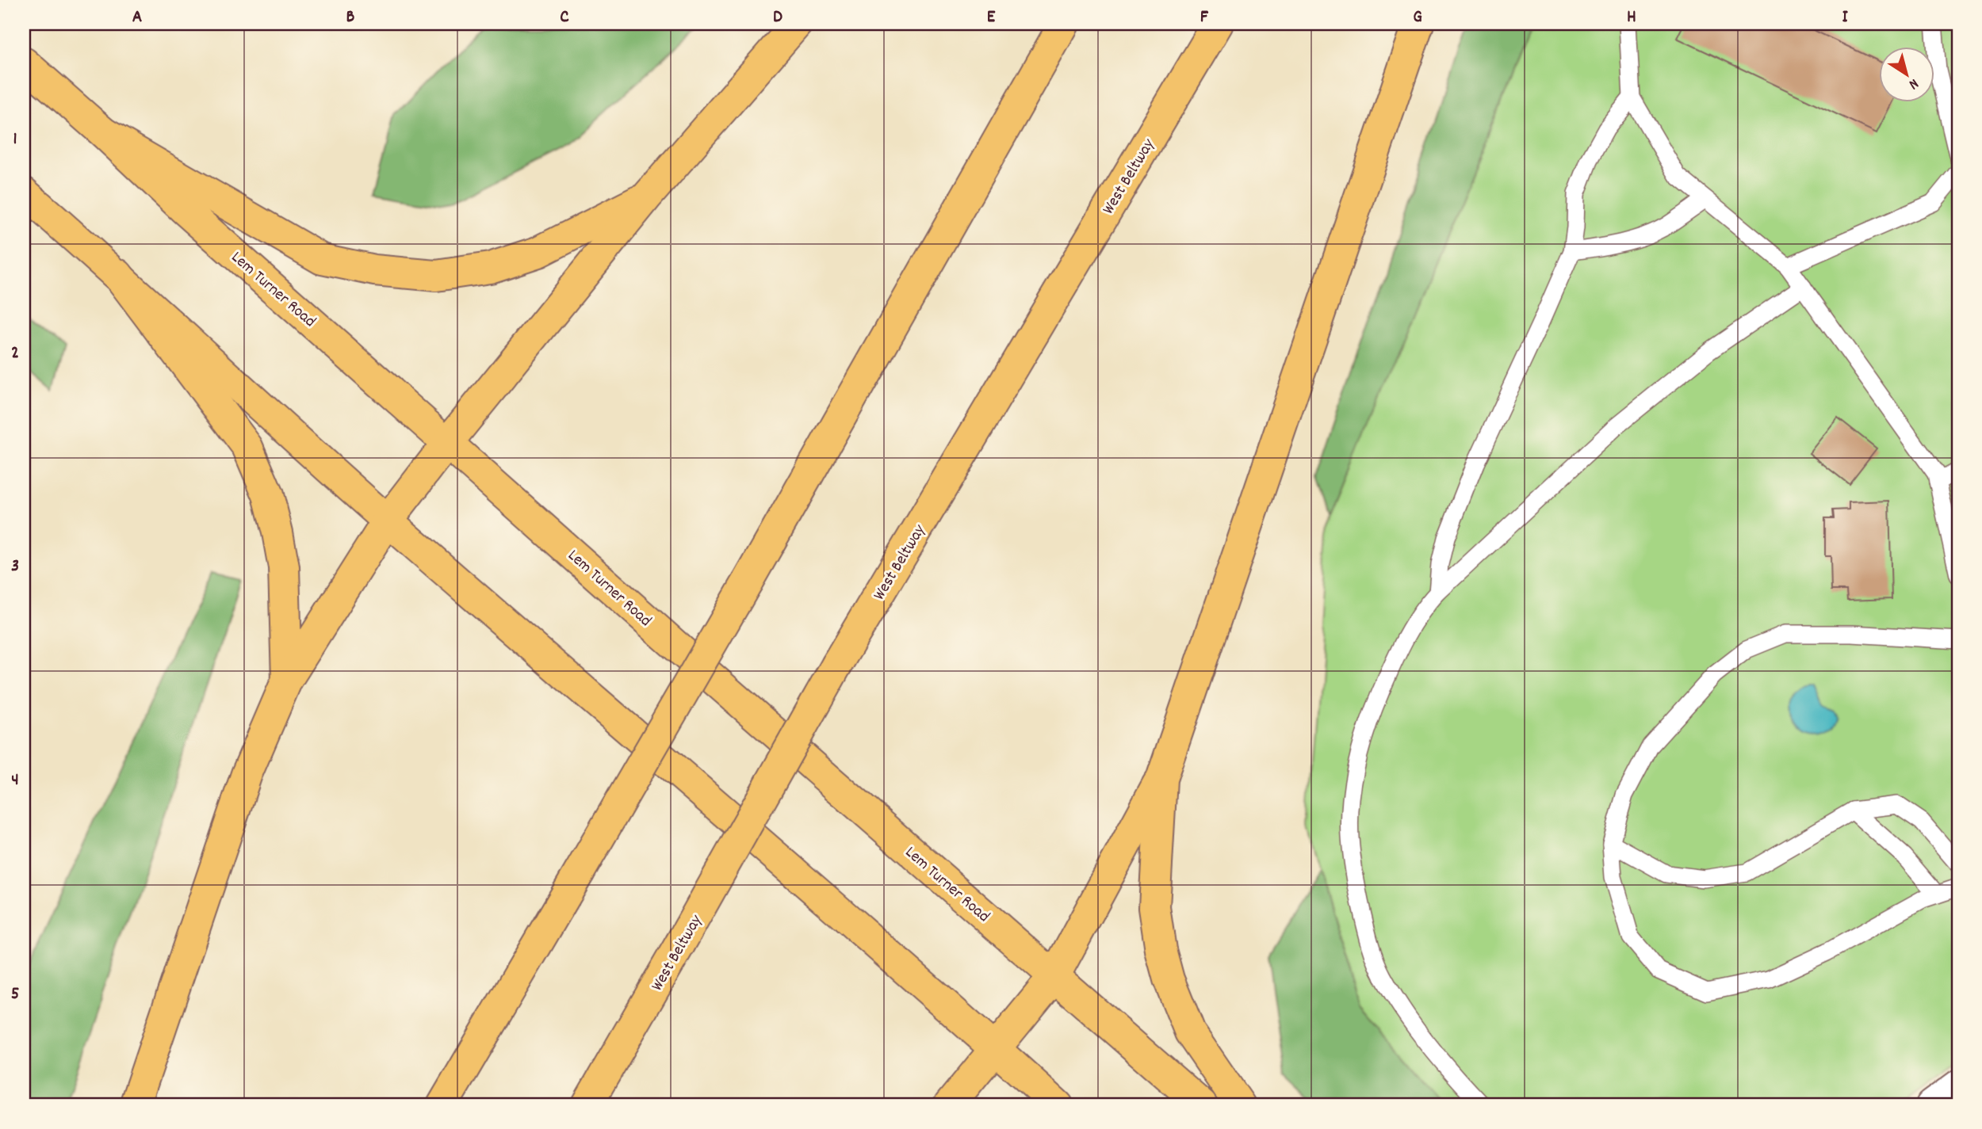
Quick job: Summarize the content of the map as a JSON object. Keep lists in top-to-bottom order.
{
  "streets": {
    "main road": ["West Beltway", "Lem Turner Road"]
  },
  "north": "bottom right",
  "grid": {
    "columns": [
      "A",
      "B",
      "C",
      "D",
      "E",
      "F",
      "G",
      "H",
      "I"
    ],
    "rows": [
      "1",
      "2",
      "3",
      "4",
      "5"
    ]
  }
}
